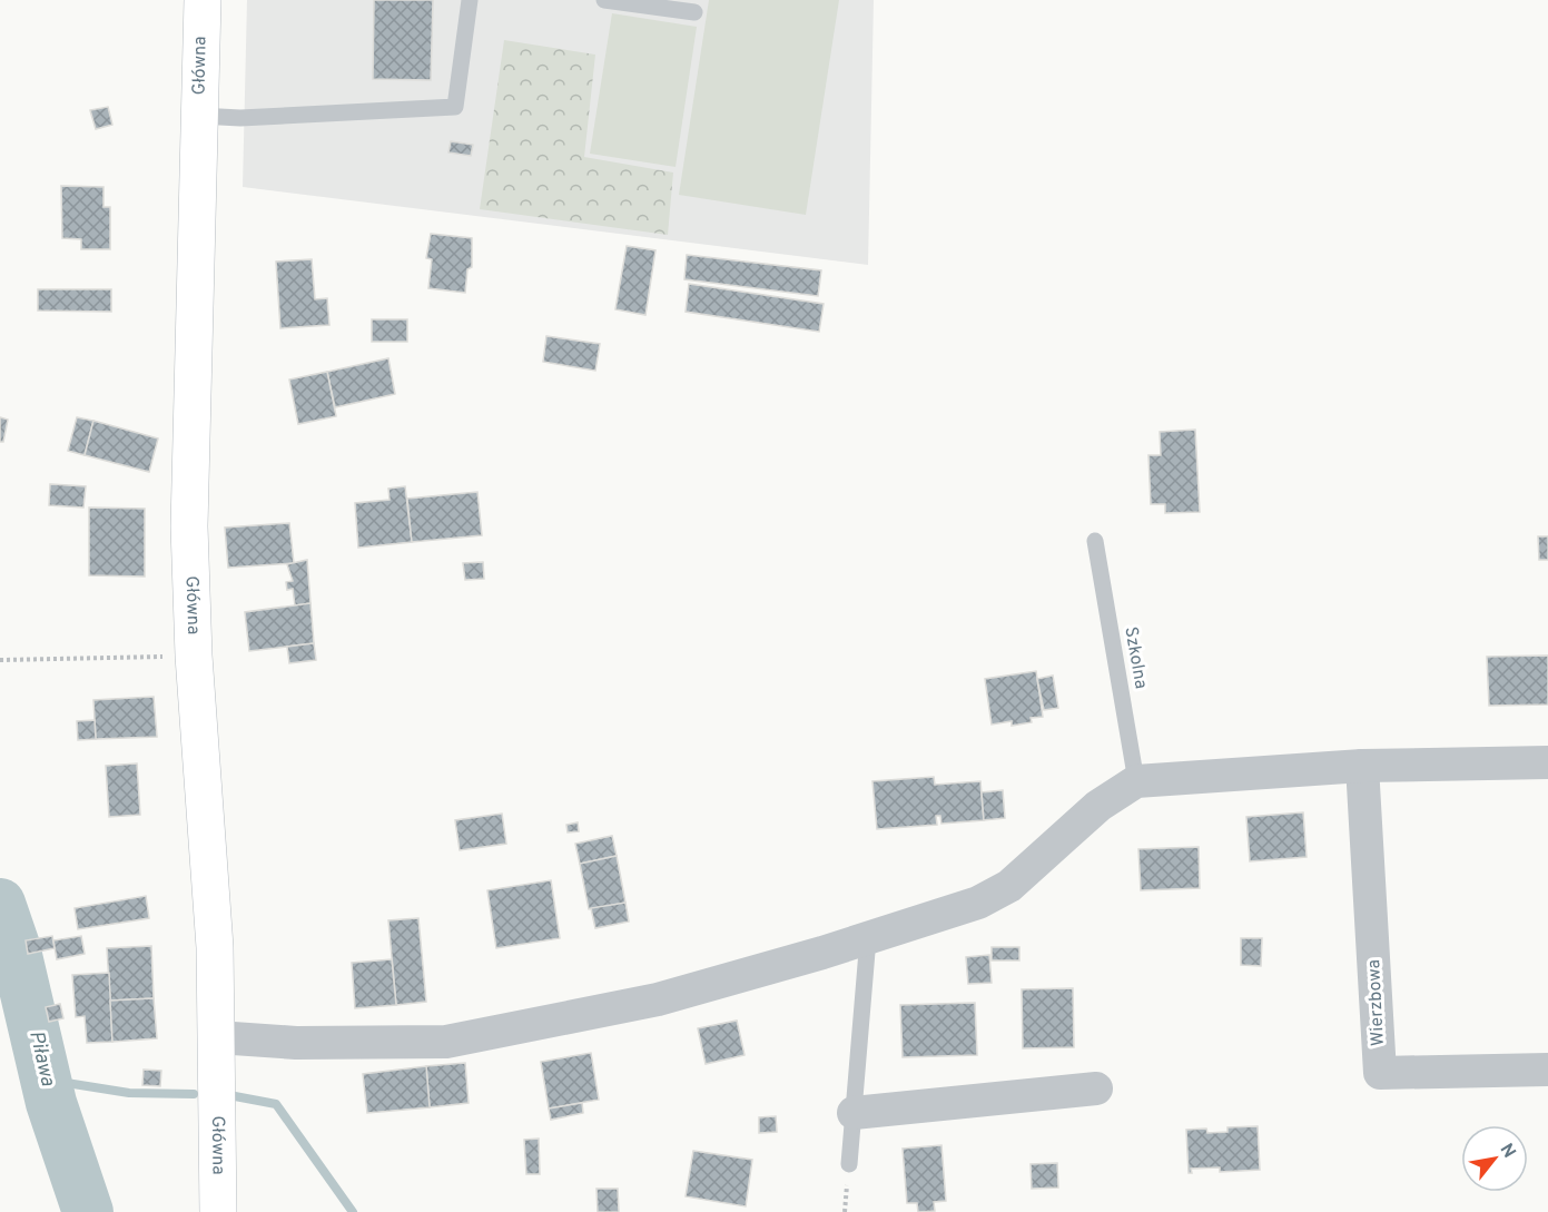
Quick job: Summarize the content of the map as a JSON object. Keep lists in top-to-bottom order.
{
  "streets": {
    "main road": ["Główna"],
    "street": ["Wierzbowa"],
    "lane": ["Szkolna"]
  },
  "water": ["Piława"],
  "north": "top right"
}
